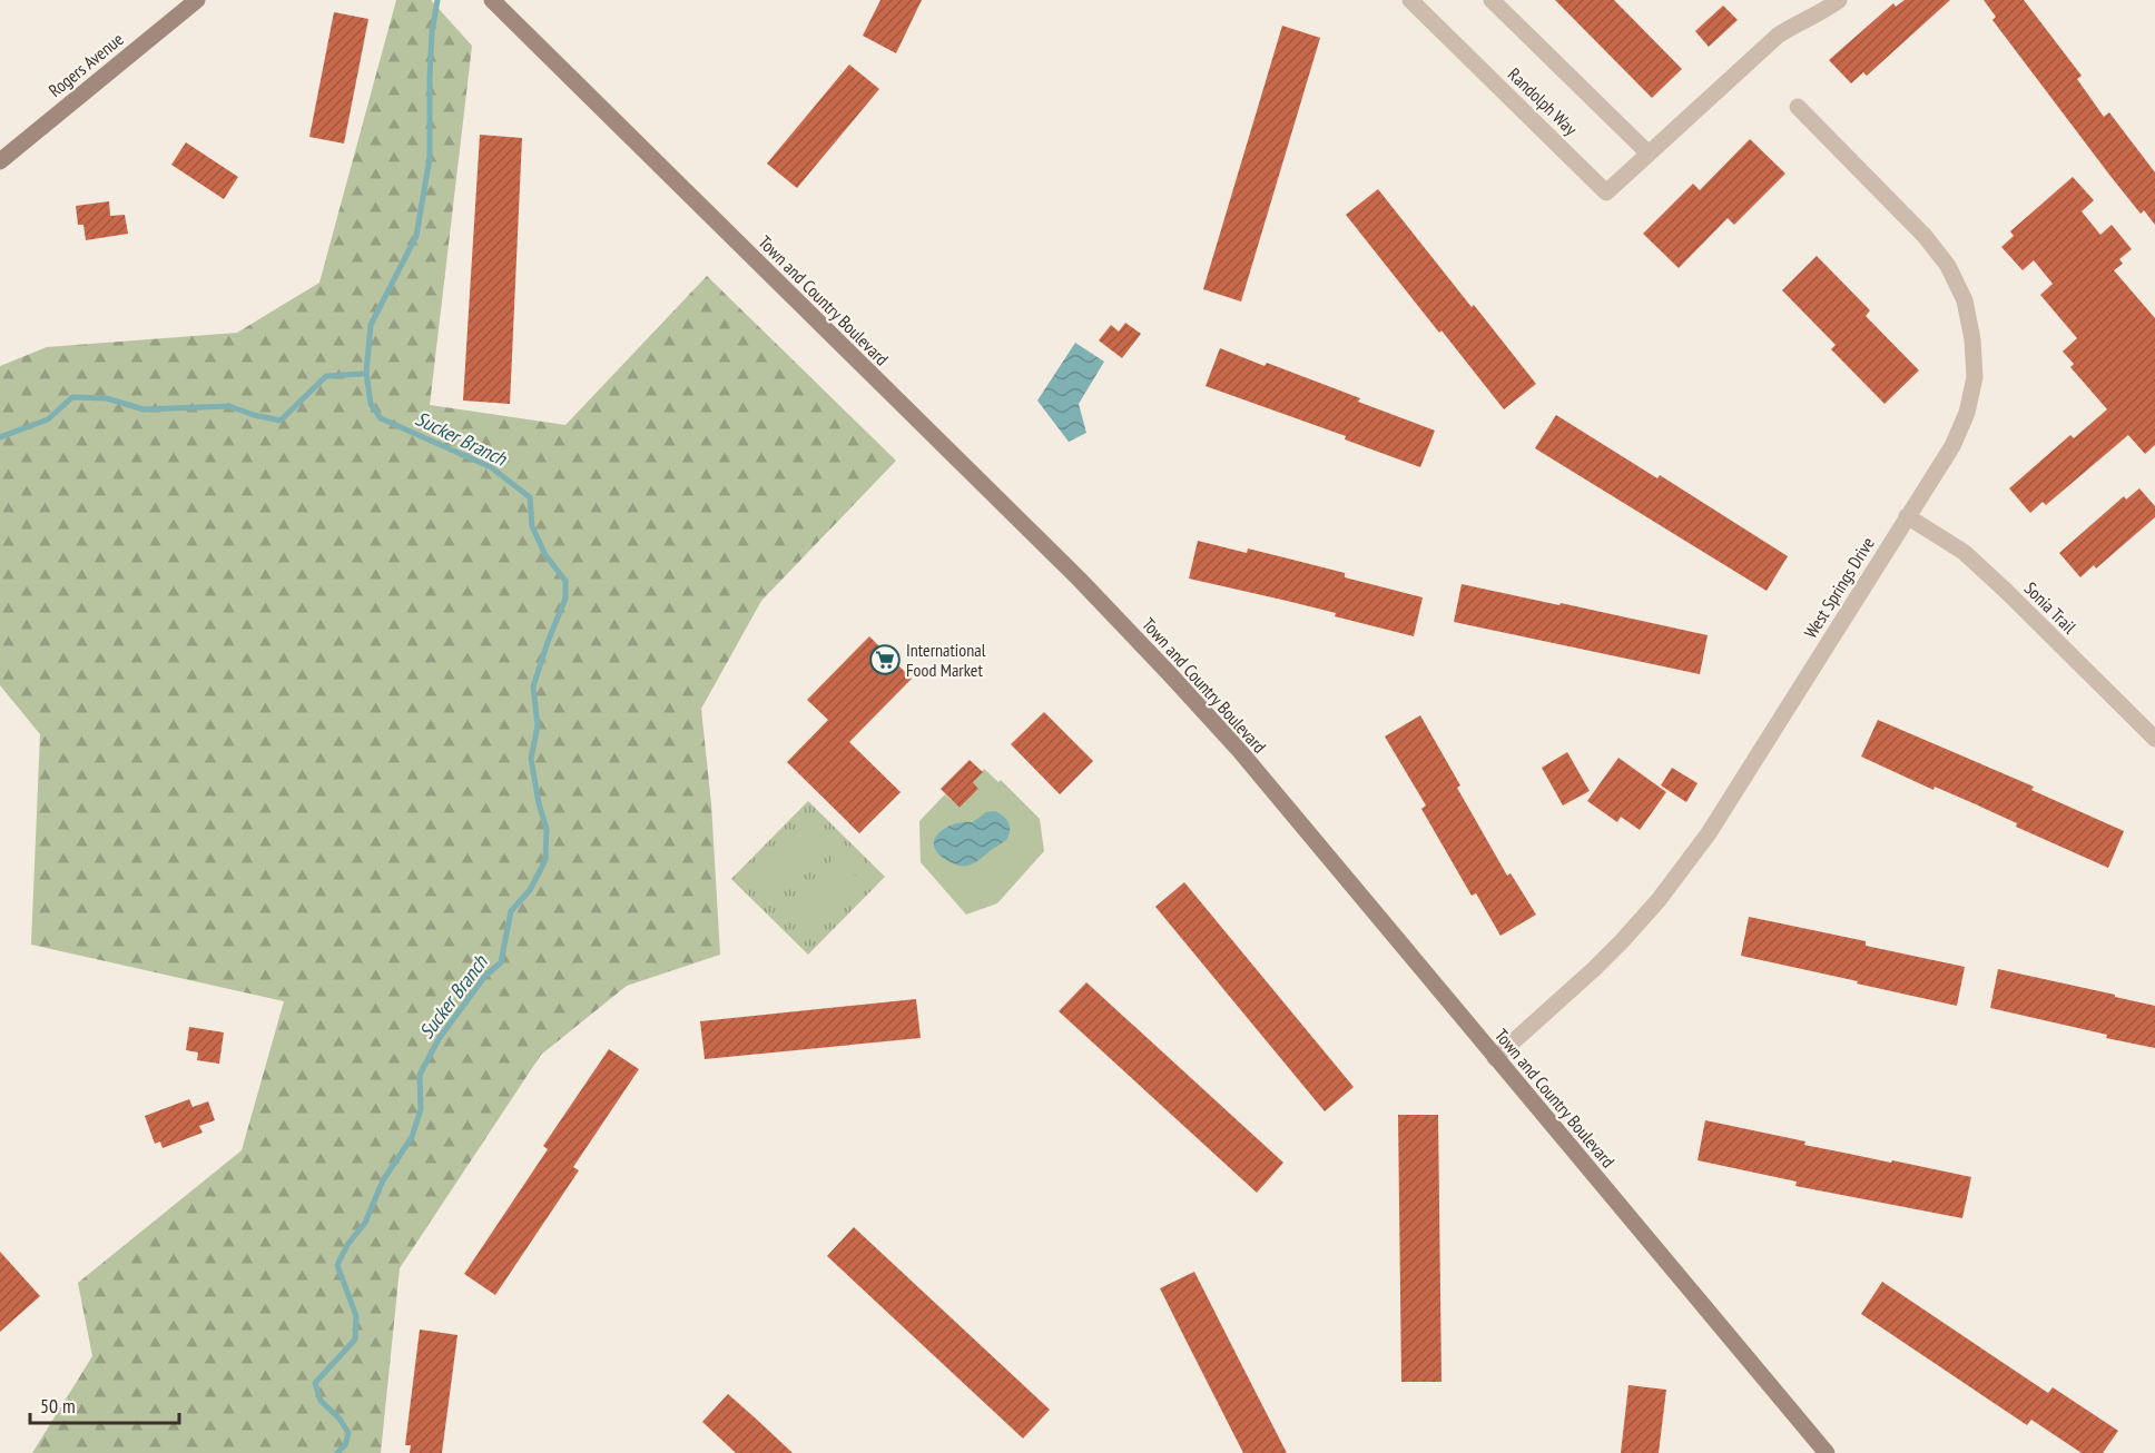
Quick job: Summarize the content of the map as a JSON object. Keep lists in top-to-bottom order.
{
  "streets": {
    "street": [
      "Rogers Avenue",
      "Randolph Way",
      "Town and Country Boulevard",
      "West Springs Drive",
      "Sonia Trail"
    ]
  },
  "crossings": [
    ["Town and Country Boulevard", "West Springs Drive"],
    ["West Springs Drive", "Sonia Trail"]
  ],
  "water": ["Sucker Branch"],
  "places": {
    "supermarket": ["International Food Market"]
  },
  "scale_bar": "50 m"
}
